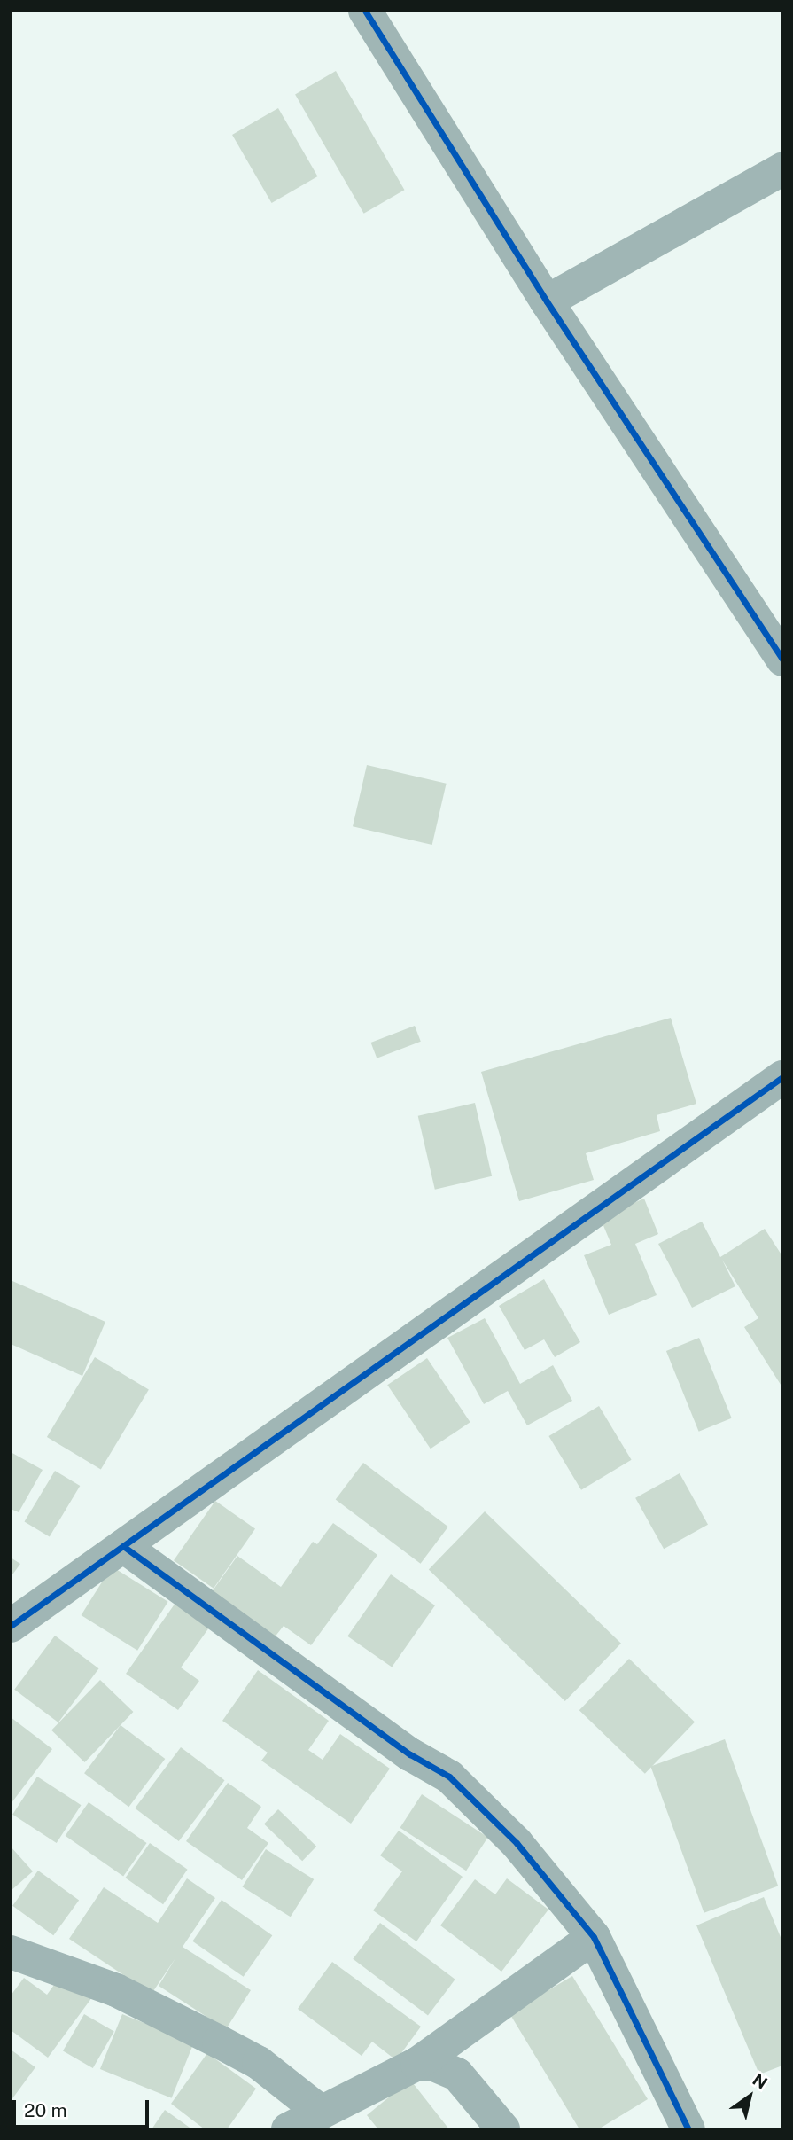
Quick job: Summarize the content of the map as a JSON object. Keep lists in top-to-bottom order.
{
  "scale_bar": "20 m",
  "north": "top right"
}
